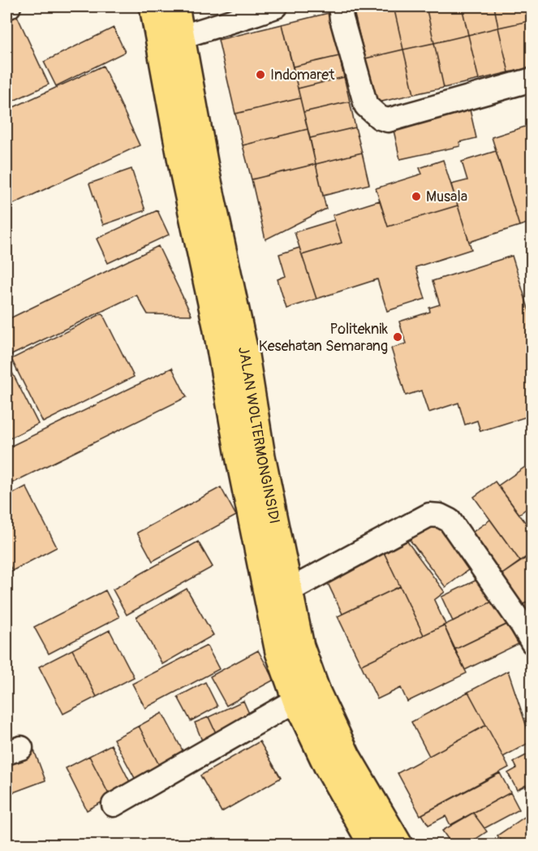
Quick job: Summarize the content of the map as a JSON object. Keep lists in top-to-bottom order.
{
  "streets": {
    "main road": ["JALAN WOLTERMONGINSIDI"]
  },
  "places": ["Indomaret", "Musala", "Politeknik Kesehatan Semarang"]
}
